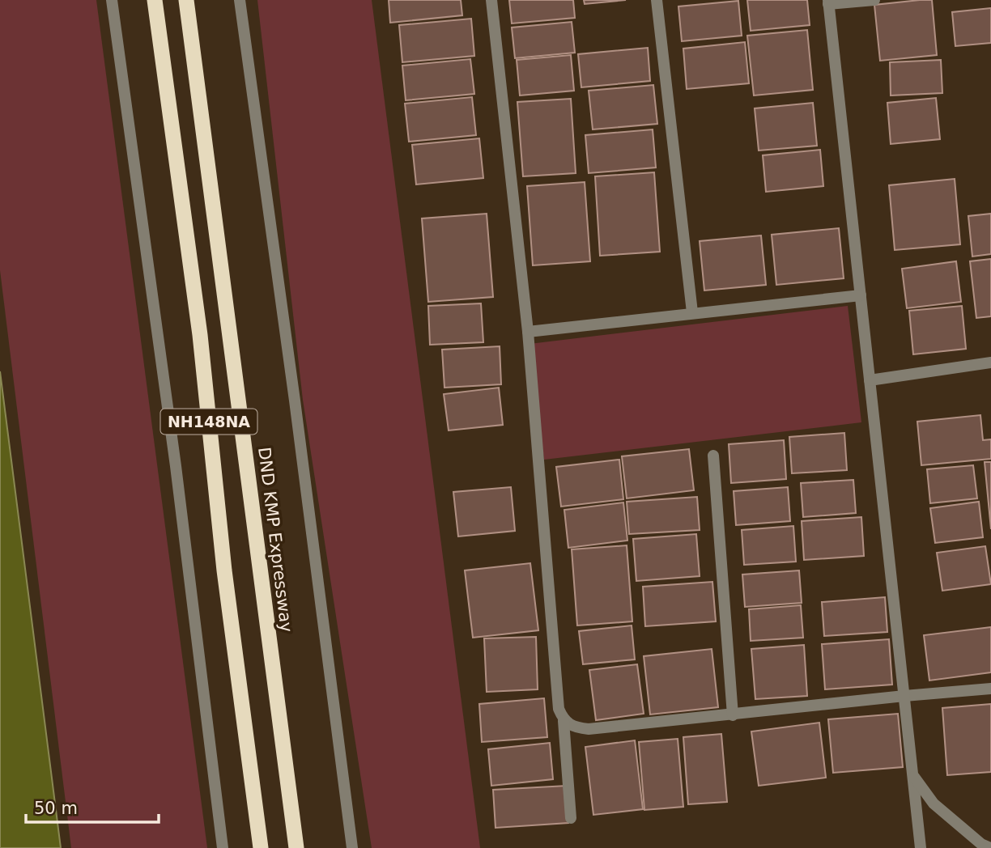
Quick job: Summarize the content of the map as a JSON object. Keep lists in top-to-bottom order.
{
  "streets": {
    "highway": ["NH148NA", "DND KMP Expressway"]
  },
  "scale_bar": "50 m"
}
